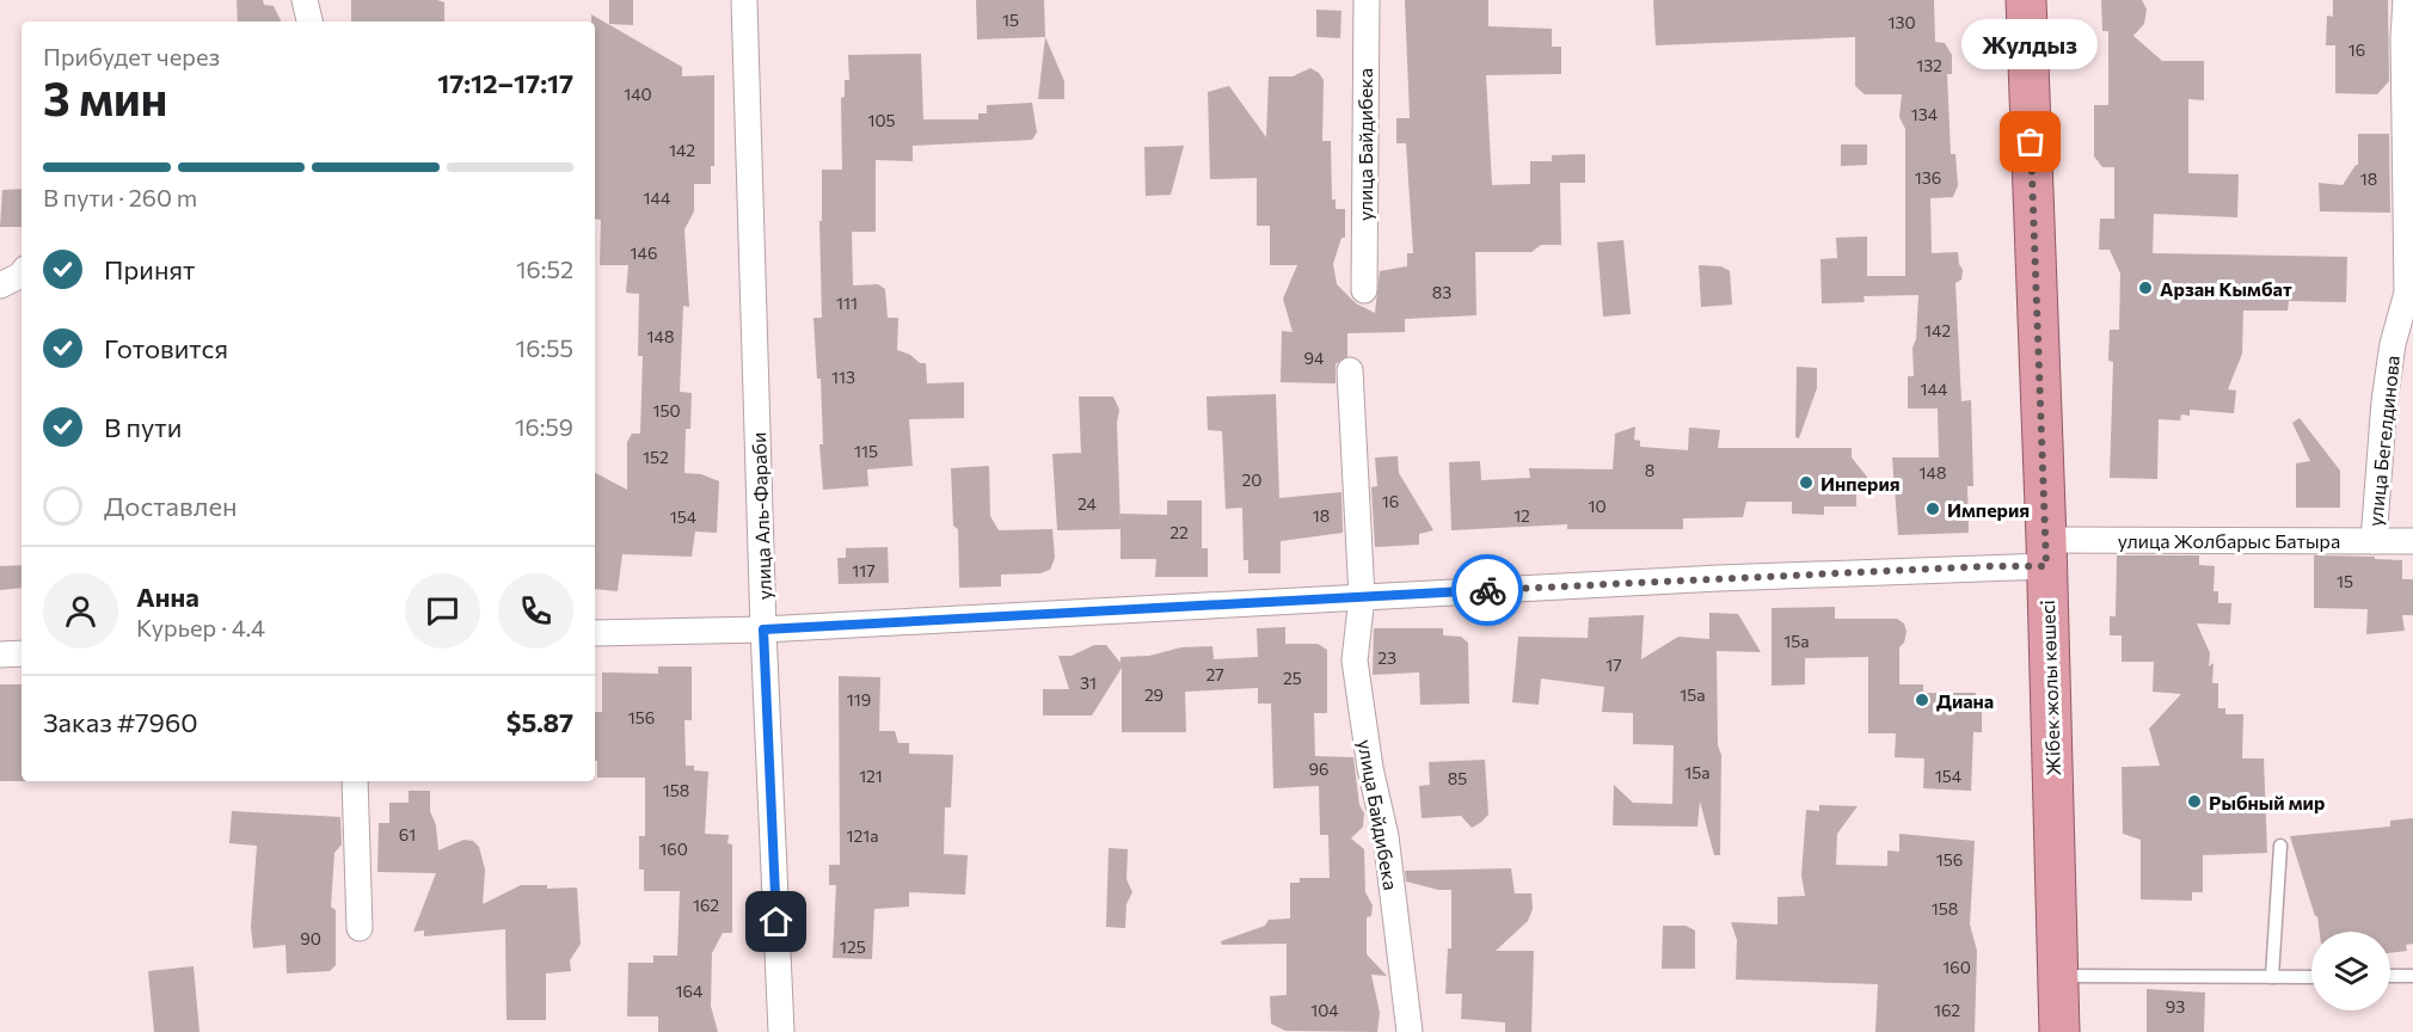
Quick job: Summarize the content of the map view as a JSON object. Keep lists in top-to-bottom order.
{
  "streets": {
    "highway": ["Жібек жолы көшесі"],
    "street": [
      "улица Байдибека",
      "улица Бегелдинова",
      "улица Аль-Фараби",
      "улица Жолбарыс Батыра"
    ]
  },
  "crossings": [
    ["улица Байдибека", "улица Жолбарыс Батыра"],
    ["улица Бегелдинова", "улица Жолбарыс Батыра"],
    ["улица Аль-Фараби", "улица Жолбарыс Батыра"],
    ["улица Жолбарыс Батыра", "Жібек жолы көшесі"]
  ],
  "places": [
    "Жулдыз",
    "Арзан Кымбат",
    "Инперия",
    "Империя",
    "Диана",
    "Рыбный мир"
  ],
  "house_numbers": [
    "15",
    "130",
    "16",
    "132",
    "140",
    "134",
    "105",
    "142",
    "136",
    "18",
    "144",
    "146",
    "83",
    "111",
    "142",
    "148",
    "94",
    "113",
    "144",
    "150",
    "115",
    "152",
    "8",
    "148",
    "20",
    "16",
    "24",
    "10",
    "18",
    "12",
    "154",
    "22",
    "117",
    "15",
    "15а",
    "23",
    "17",
    "27",
    "25",
    "31",
    "29",
    "15а",
    "119",
    "156",
    "96",
    "15а",
    "121",
    "154",
    "85",
    "158",
    "61",
    "121а",
    "160",
    "156",
    "162",
    "158",
    "90",
    "125",
    "160",
    "164",
    "93",
    "104",
    "162"
  ],
  "page": {
    "bubble": "Жулдыз",
    "heading": ["3 мин", "Прибудет через", "17:12–17:17"],
    "panel": [
      "Анна",
      "Курьер · 4.4",
      "Заказ #7960",
      "$5.87"
    ],
    "bar": "В пути · 260 m",
    "list": [
      ["Принят", "16:52"],
      ["Готовится", "16:55"],
      ["В пути", "16:59"],
      "Доставлен"
    ]
  }
}
